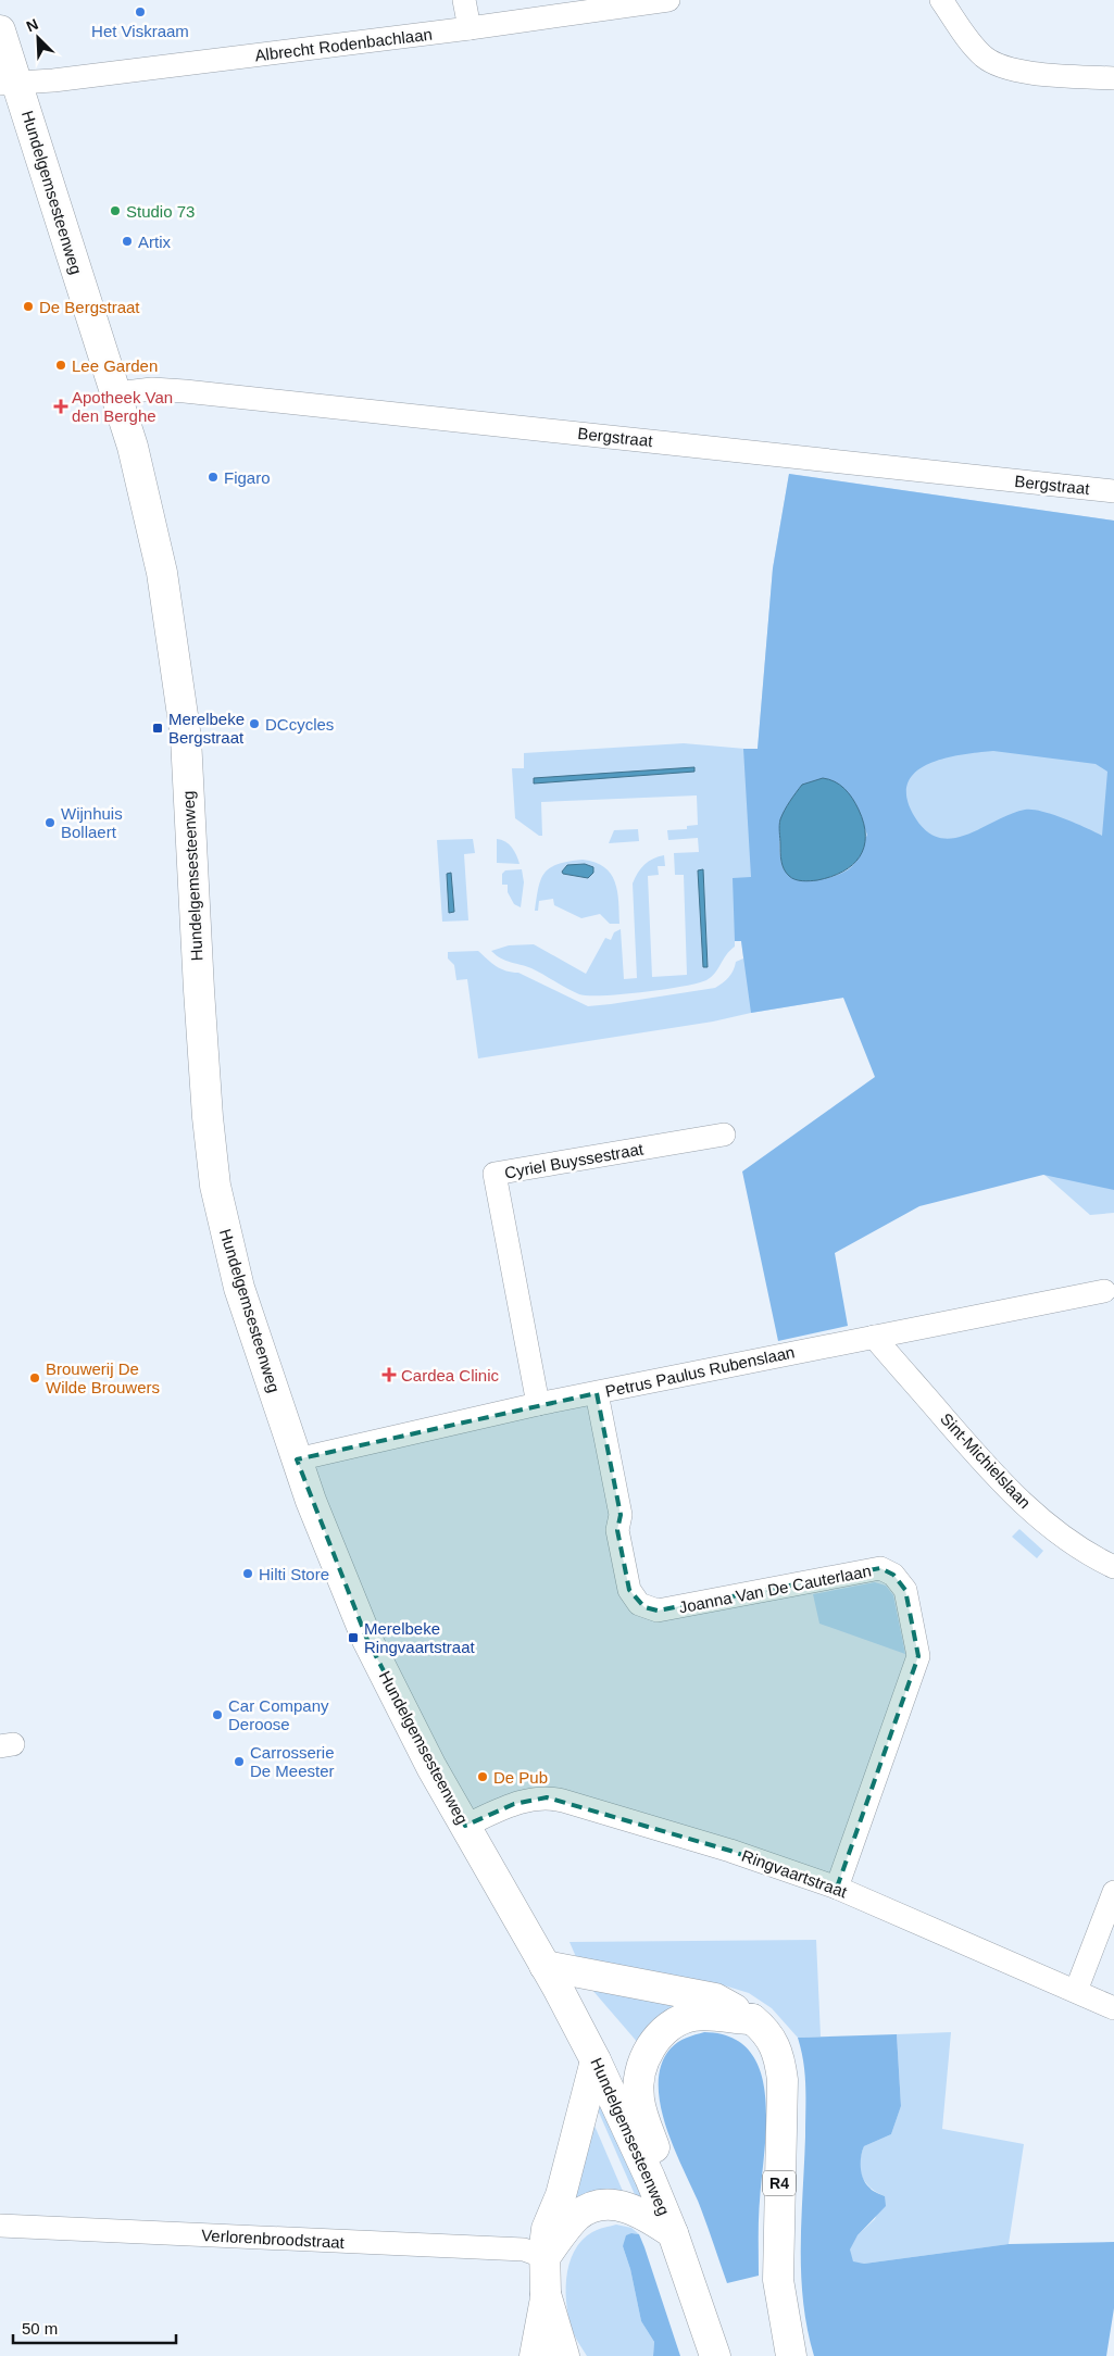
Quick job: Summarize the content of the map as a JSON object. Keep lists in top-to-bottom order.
{
  "streets": {
    "main road": ["Hundelgemsesteenweg", "R4"],
    "street": [
      "Albrecht Rodenbachlaan",
      "Bergstraat",
      "Cyriel Buyssestraat",
      "Petrus Paulus Rubenslaan",
      "Sint-Michielslaan",
      "Joanna Van De Cauterlaan",
      "Ringvaartstraat",
      "Verlorenbroodstraat"
    ]
  },
  "crossings": [
    ["Albrecht Rodenbachlaan", "Hundelgemsesteenweg"],
    ["Hundelgemsesteenweg", "Bergstraat"],
    ["Hundelgemsesteenweg", "Petrus Paulus Rubenslaan"],
    ["Hundelgemsesteenweg", "Ringvaartstraat"],
    ["Hundelgemsesteenweg", "R4"],
    ["Cyriel Buyssestraat", "Petrus Paulus Rubenslaan"],
    ["Petrus Paulus Rubenslaan", "Sint-Michielslaan"],
    ["Petrus Paulus Rubenslaan", "Joanna Van De Cauterlaan"],
    ["Joanna Van De Cauterlaan", "Ringvaartstraat"]
  ],
  "places": {
    "other": [
      "Het Viskraam",
      "Studio 73",
      "Artix",
      "De Bergstraat",
      "Lee Garden",
      "Figaro",
      "DCcycles",
      "Wijnhuis Bollaert",
      "Brouwerij De Wilde Brouwers",
      "Hilti Store",
      "Car Company Deroose",
      "Carrosserie De Meester",
      "De Pub"
    ],
    "health": ["Apotheek Van den Berghe", "Cardea Clinic"],
    "transit": ["Merelbeke Bergstraat", "Merelbeke Ringvaartstraat"]
  },
  "scale_bar": "50 m",
  "north": "top left"
}
